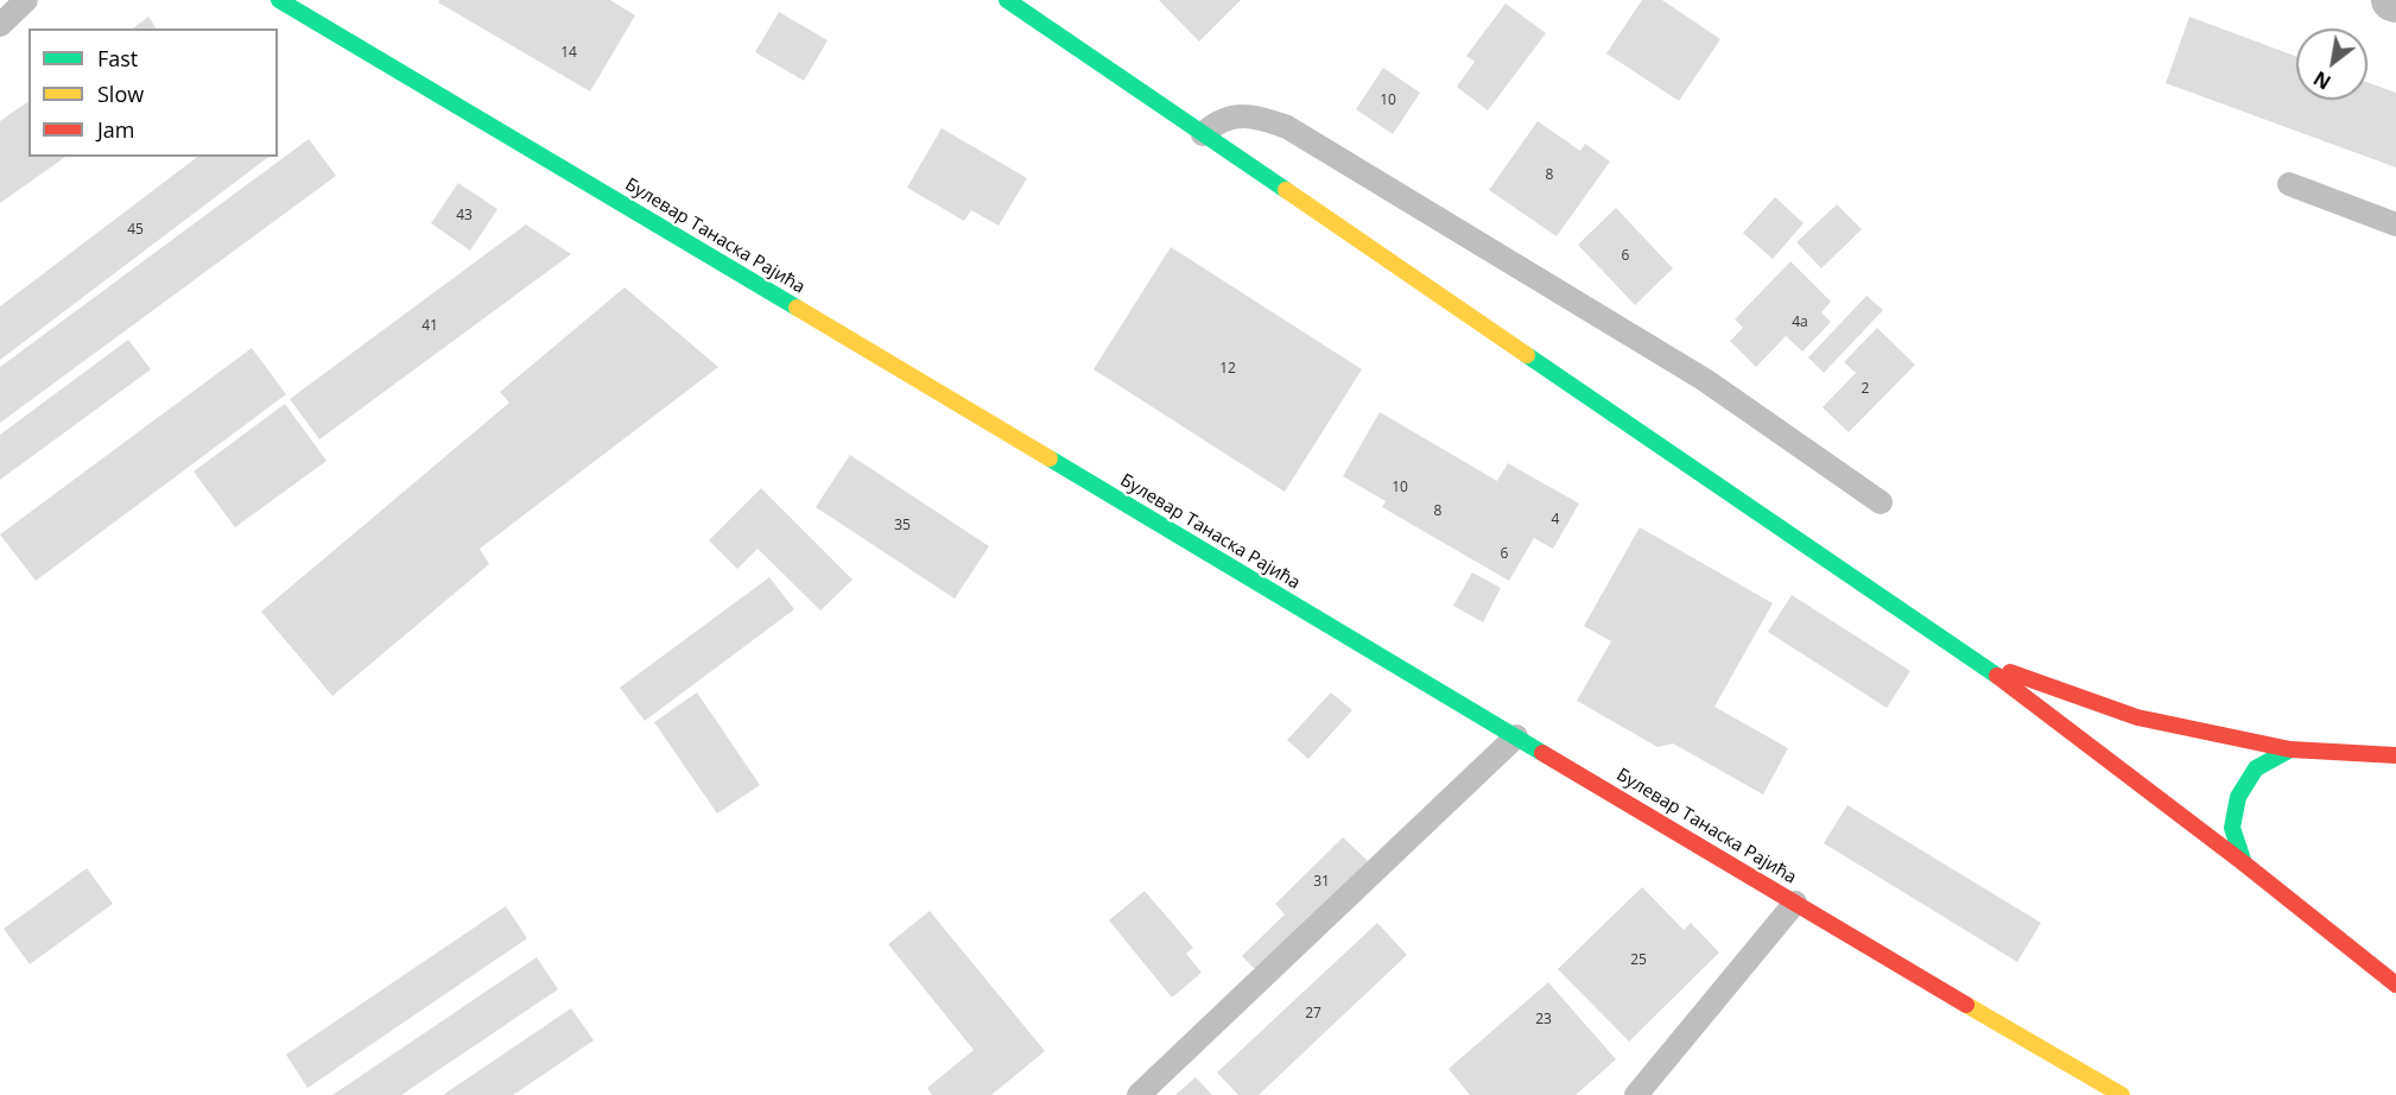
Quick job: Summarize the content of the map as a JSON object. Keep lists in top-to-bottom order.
{
  "streets": {
    "street": ["Булевар Танаска Рајића"]
  },
  "house_numbers": [
    "14",
    "10",
    "8",
    "43",
    "45",
    "6",
    "4a",
    "41",
    "12",
    "2",
    "10",
    "8",
    "4",
    "35",
    "6",
    "31",
    "25",
    "27",
    "23"
  ],
  "legend": ["Fast", "Slow", "Jam"],
  "north": "bottom left"
}
